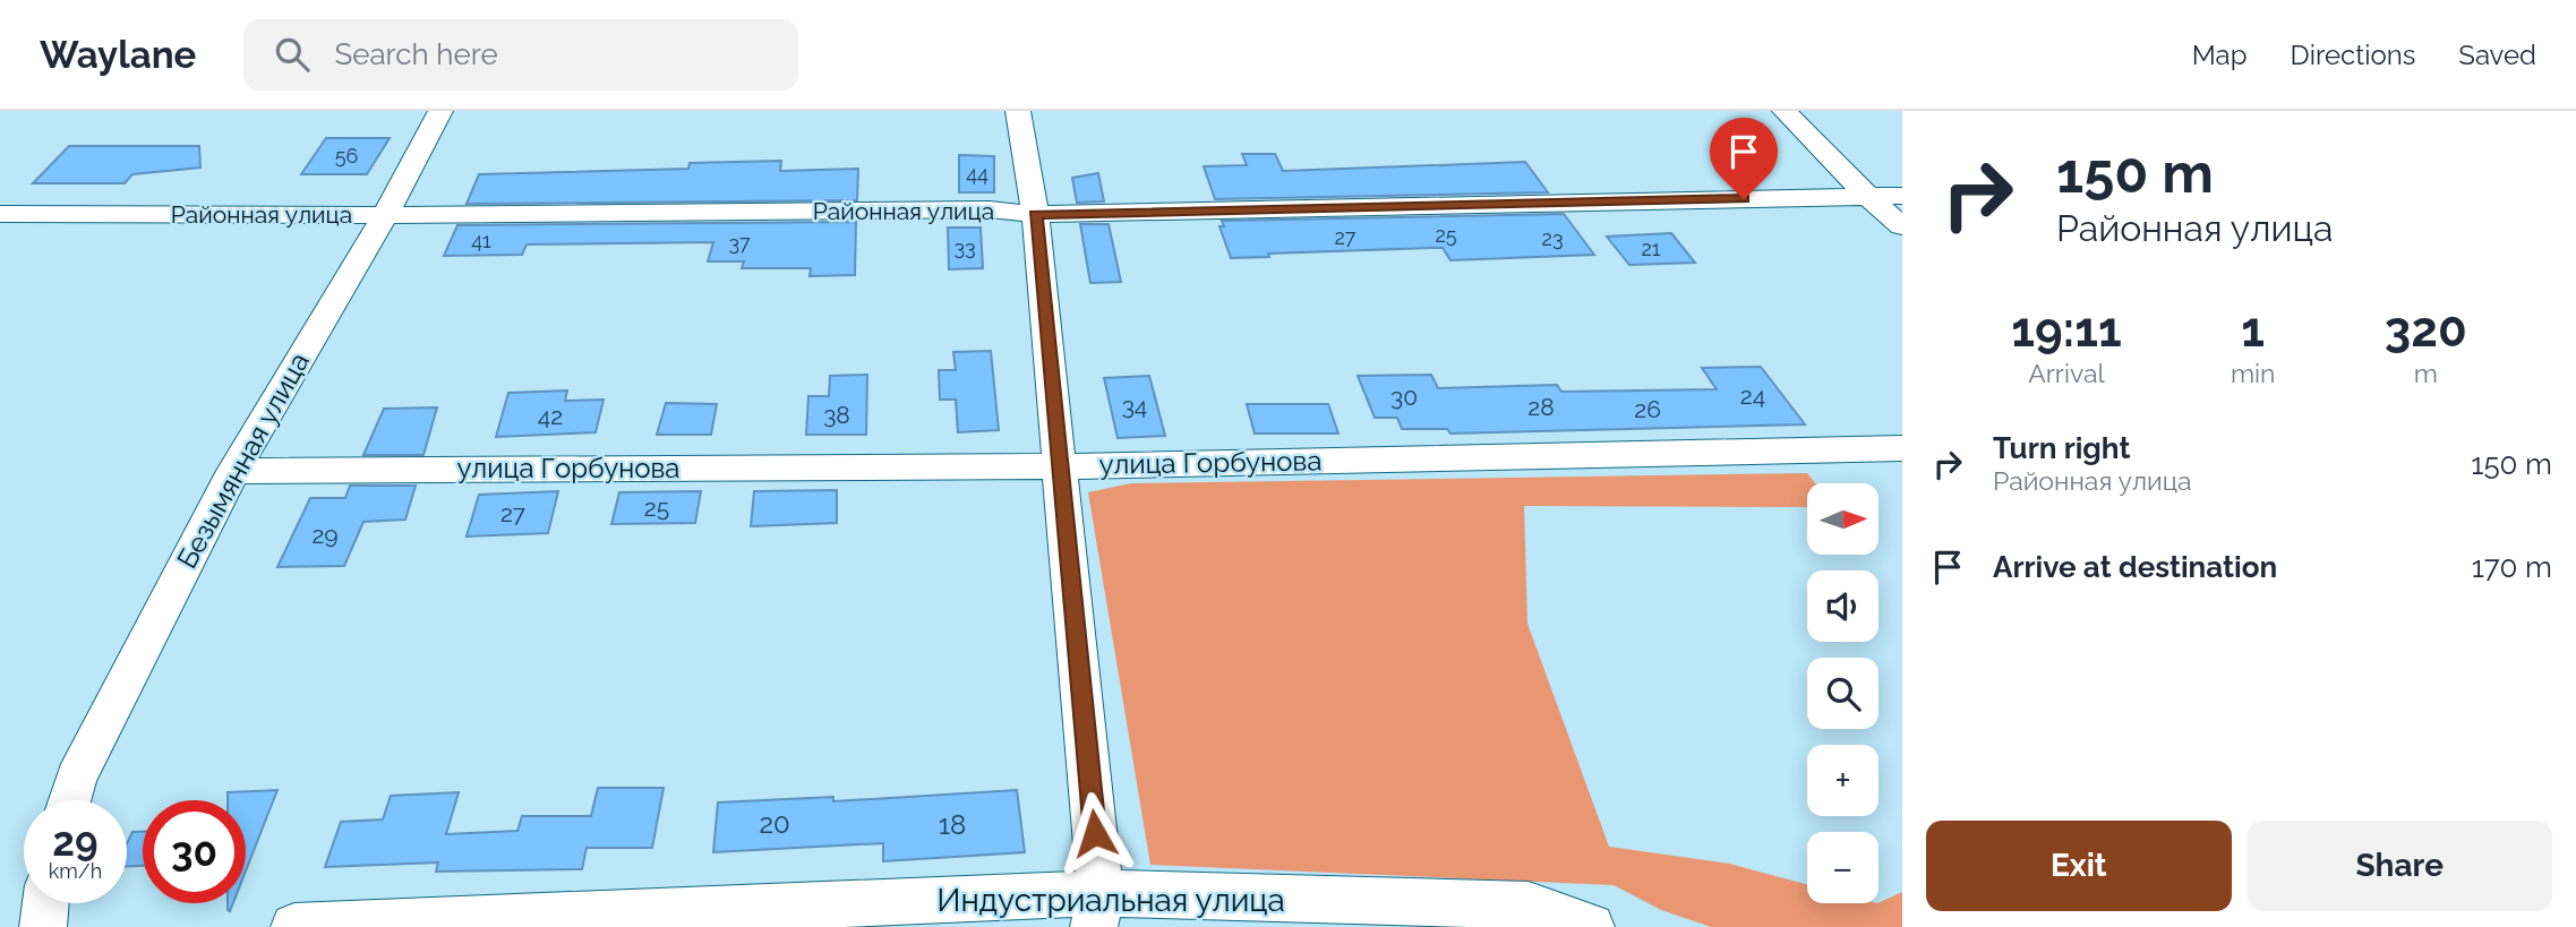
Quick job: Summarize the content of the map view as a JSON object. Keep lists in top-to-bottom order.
{
  "streets": {
    "street": [
      "Районная улица",
      "Безымянная улица",
      "улица Горбунова",
      "Индустриальная улица"
    ]
  },
  "crossings": [
    ["Районная улица", "Безымянная улица"],
    ["Безымянная улица", "улица Горбунова"]
  ],
  "house_numbers": [
    "56",
    "44",
    "25",
    "27",
    "23",
    "41",
    "37",
    "33",
    "21",
    "24",
    "30",
    "34",
    "28",
    "26",
    "38",
    "42",
    "25",
    "27",
    "29",
    "20",
    "18"
  ],
  "north": "right",
  "page": {
    "header": "Waylane",
    "search": "Search here",
    "nav": ["Map", "Directions", "Saved"],
    "turn": ["150 m", "Районная улица"],
    "eta": [
      "19:11",
      "Arrival",
      "1",
      "min",
      "320",
      "m"
    ],
    "list": [
      {
        "name": "Turn right",
        "note": "Районная улица",
        "value": "150 m"
      },
      {
        "name": "Arrive at destination",
        "value": "170 m"
      }
    ],
    "map_buttons": ["+", "−"],
    "speed": "29 km/h",
    "limit": "30",
    "buttons": ["Exit", "Share"]
  }
}
